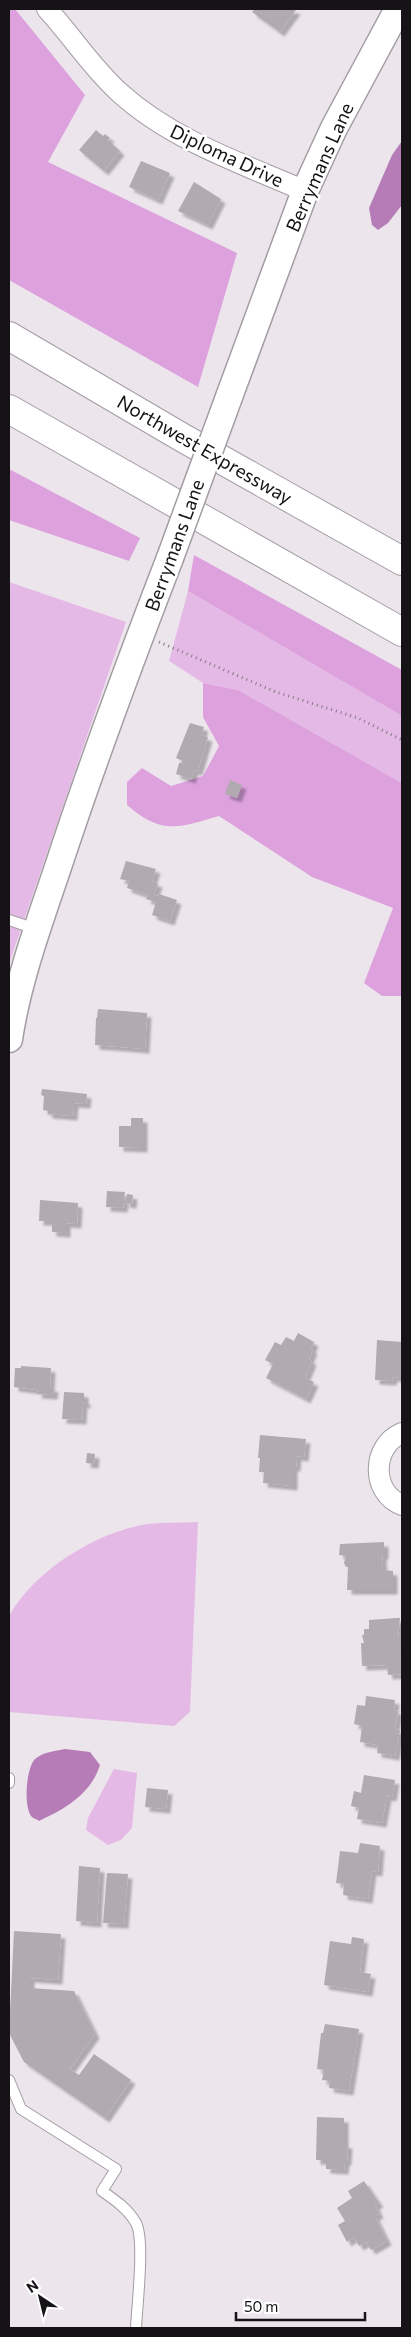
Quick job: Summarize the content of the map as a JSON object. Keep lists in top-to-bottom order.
{
  "streets": {
    "highway": ["Northwest Expressway"],
    "street": ["Diploma Drive", "Berrymans Lane"]
  },
  "crossings": [
    ["Diploma Drive", "Berrymans Lane"]
  ],
  "scale_bar": "50 m",
  "north": "top left"
}
